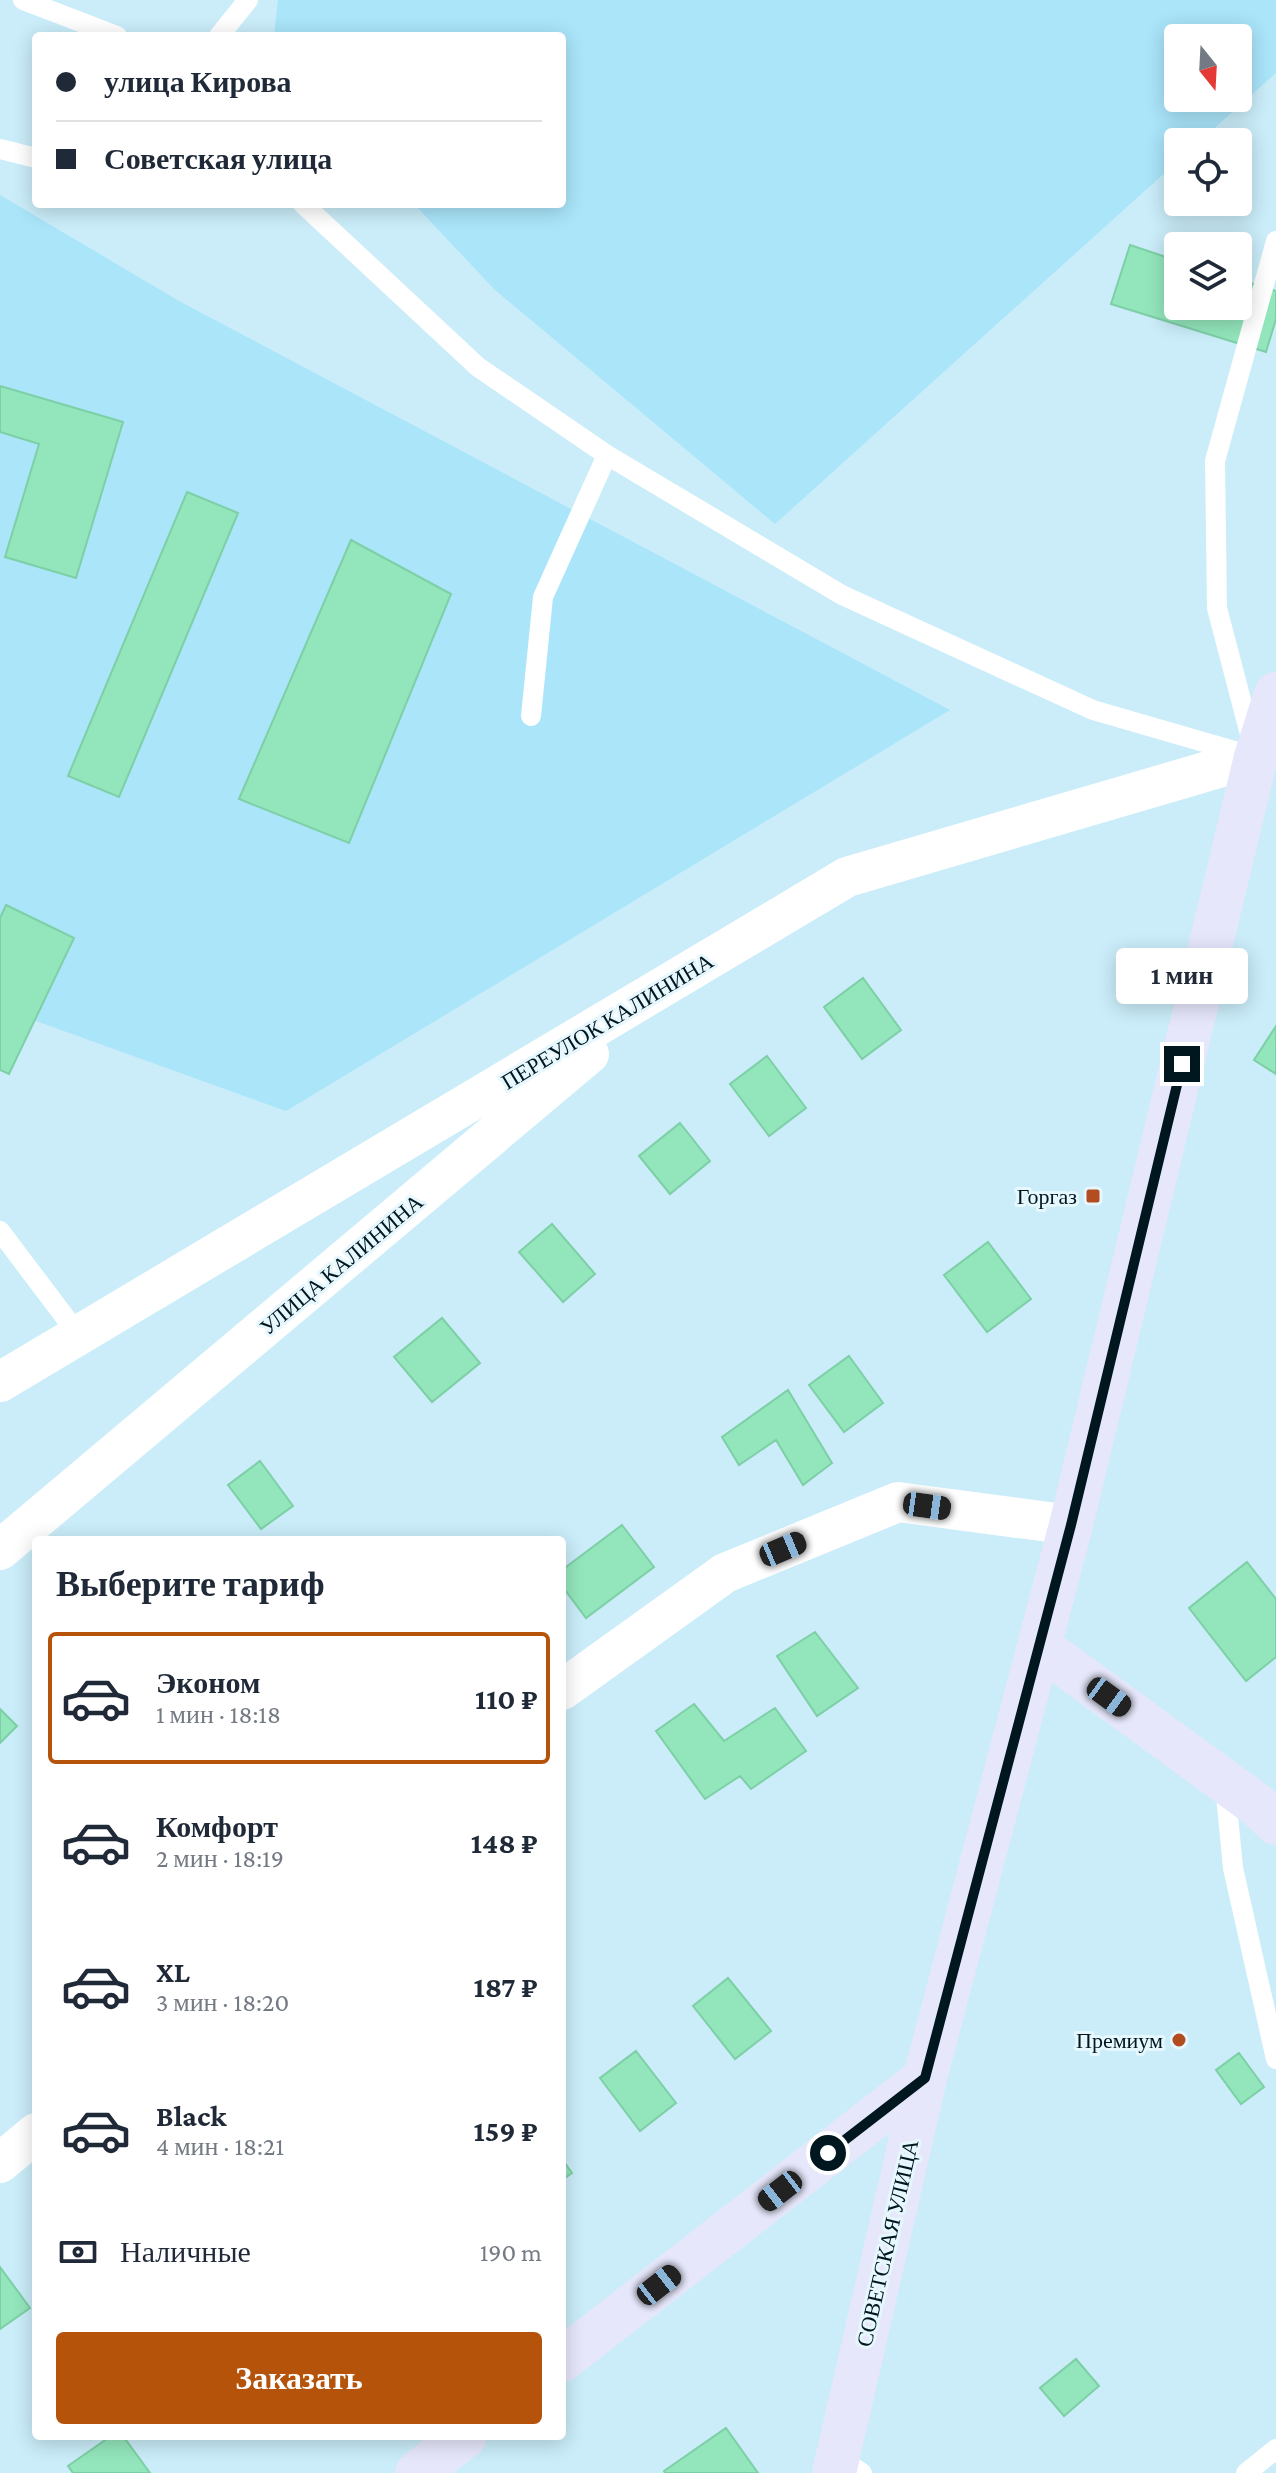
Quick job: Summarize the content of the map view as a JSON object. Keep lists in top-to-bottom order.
{
  "streets": {
    "street": ["ПЕРЕУЛОК КАЛИНИНА", "УЛИЦА КАЛИНИНА", "СОВЕТСКАЯ УЛИЦА"]
  },
  "crossings": [
    ["ПЕРЕУЛОК КАЛИНИНА", "УЛИЦА КАЛИНИНА"],
    ["ПЕРЕУЛОК КАЛИНИНА", "СОВЕТСКАЯ УЛИЦА"]
  ],
  "places": {
    "transit": ["Горгаз"],
    "other": ["Премиум"]
  },
  "north": "bottom",
  "page": {
    "banner": ["улица Кирова", "Советская улица"],
    "bubble": "1 мин",
    "heading": "Выберите тариф",
    "list": [
      {
        "name": "Эконом",
        "note": "1 мин · 18:18",
        "value": "110 ₽"
      },
      {
        "name": "Комфорт",
        "note": "2 мин · 18:19",
        "value": "148 ₽"
      },
      {
        "name": "XL",
        "note": "3 мин · 18:20",
        "value": "187 ₽"
      },
      {
        "name": "Black",
        "note": "4 мин · 18:21",
        "value": "159 ₽"
      }
    ],
    "pay": ["Наличные", "190 m"],
    "buttons": "Заказать"
  }
}
